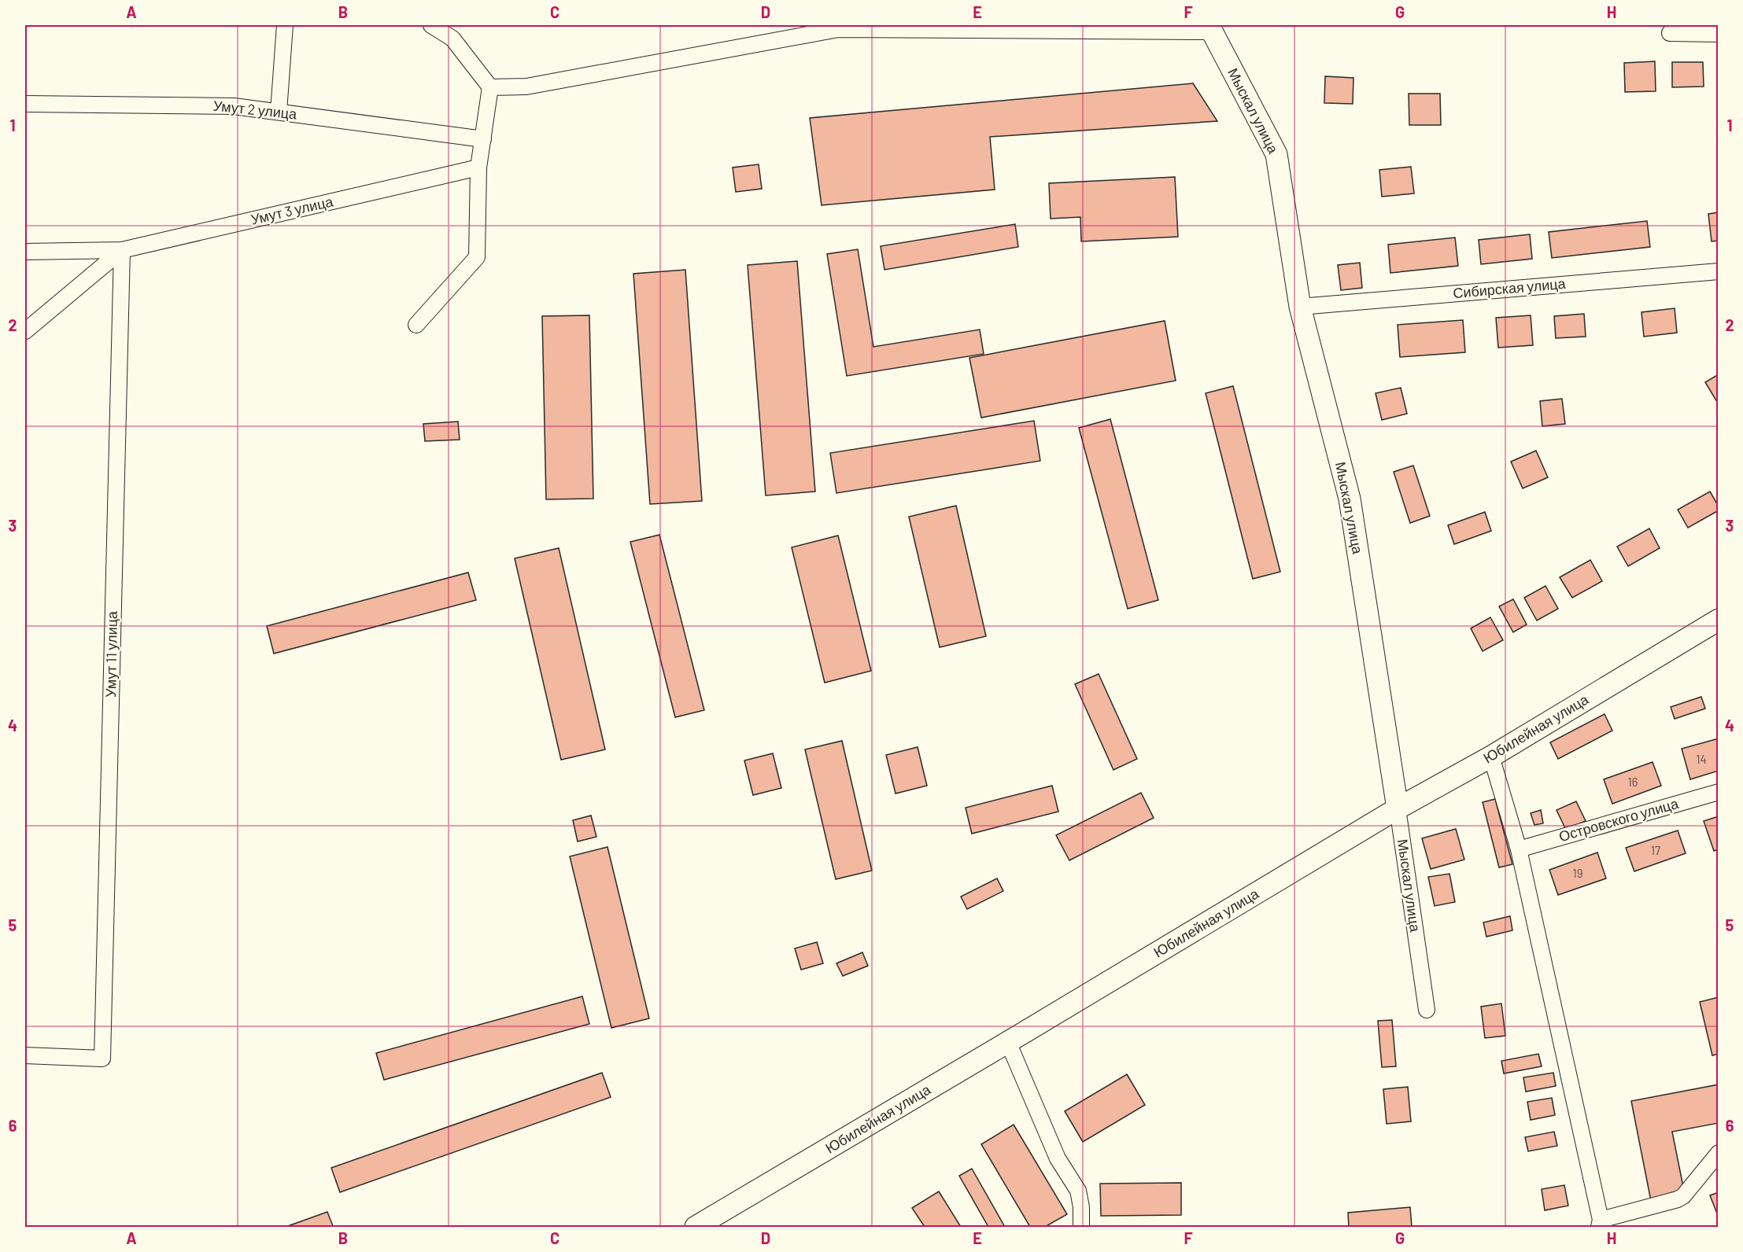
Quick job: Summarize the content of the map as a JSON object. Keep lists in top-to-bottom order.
{
  "streets": {
    "main road": ["Мыскал улица", "Юбилейная улица"],
    "street": [
      "Умут 2 улица",
      "Умут 3 улица",
      "Сибирская улица",
      "Умут 11 улица",
      "Островского улица"
    ]
  },
  "crossings": [
    ["Мыскал улица", "Сибирская улица"],
    ["Мыскал улица", "Юбилейная улица"],
    ["Умут 3 улица", "Умут 11 улица"]
  ],
  "house_numbers": [
    "14",
    "16",
    "17",
    "19"
  ],
  "grid": {
    "columns": [
      "A",
      "B",
      "C",
      "D",
      "E",
      "F",
      "G",
      "H"
    ],
    "rows": [
      "1",
      "2",
      "3",
      "4",
      "5",
      "6"
    ]
  }
}
